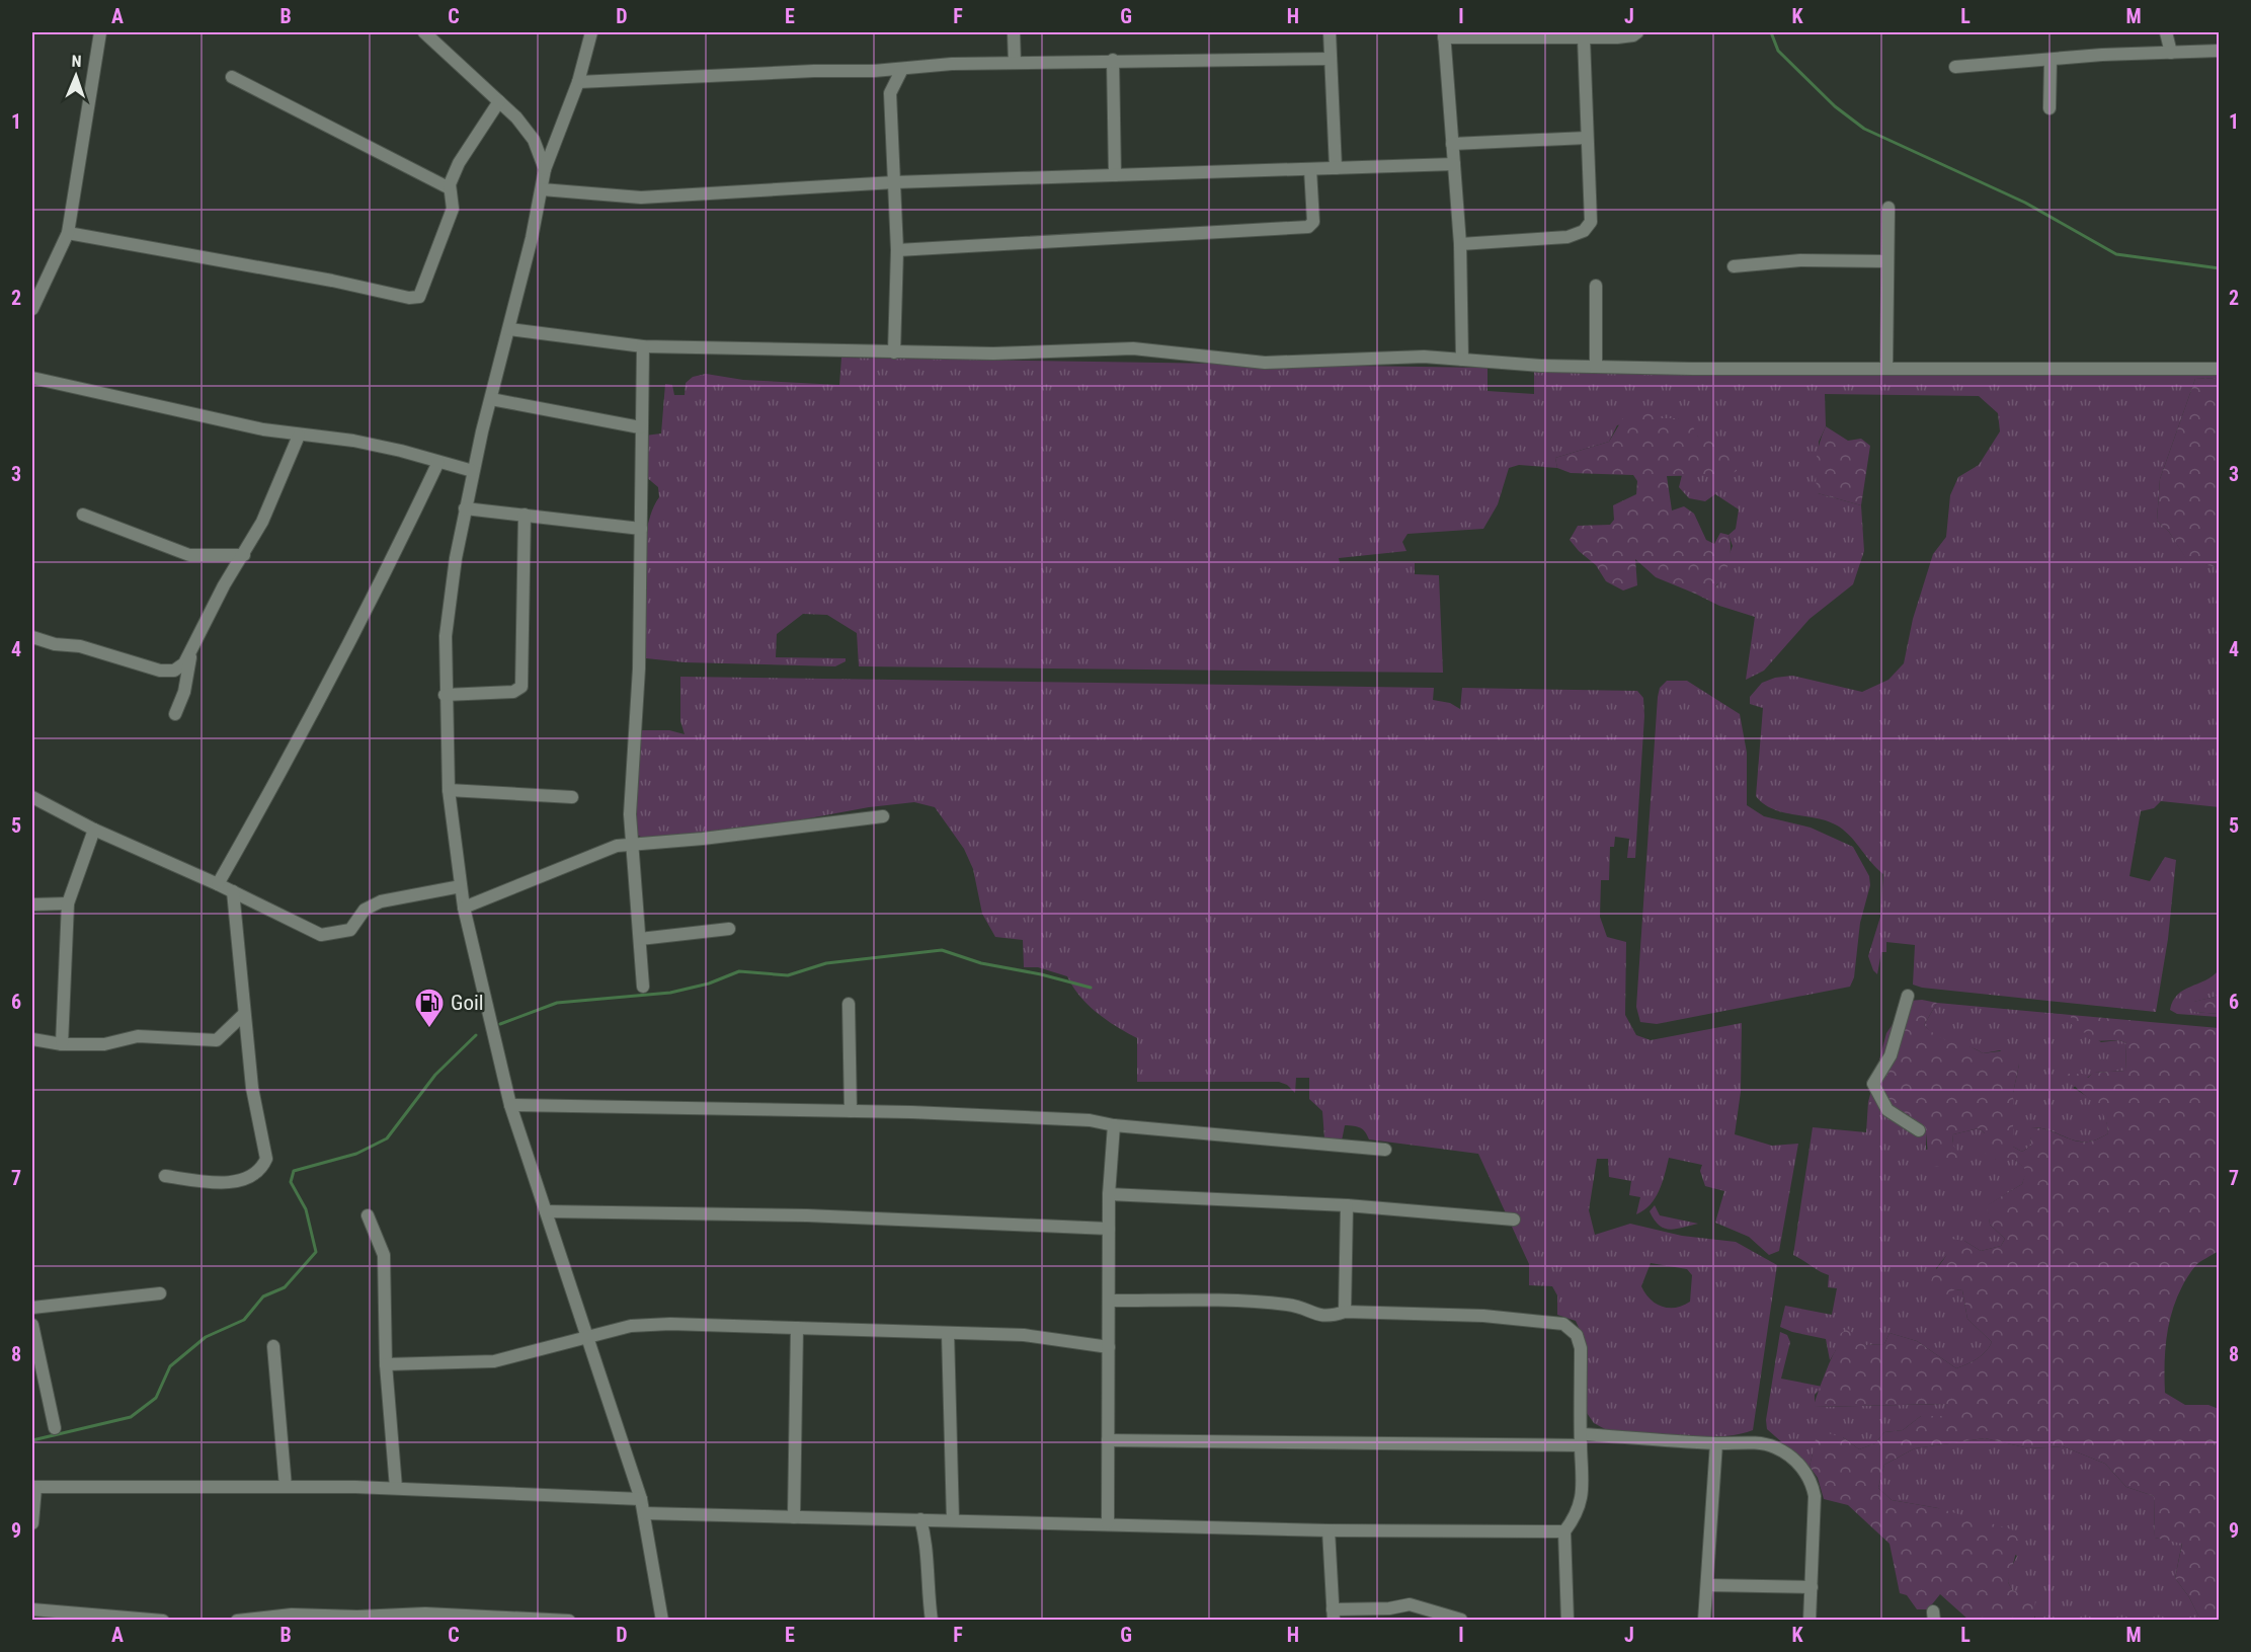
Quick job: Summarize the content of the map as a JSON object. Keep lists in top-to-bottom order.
{
  "places": {
    "fuel station": ["Goil"]
  },
  "north": "top",
  "grid": {
    "columns": [
      "A",
      "B",
      "C",
      "D",
      "E",
      "F",
      "G",
      "H",
      "I",
      "J",
      "K",
      "L",
      "M"
    ],
    "rows": [
      "1",
      "2",
      "3",
      "4",
      "5",
      "6",
      "7",
      "8",
      "9"
    ]
  }
}
